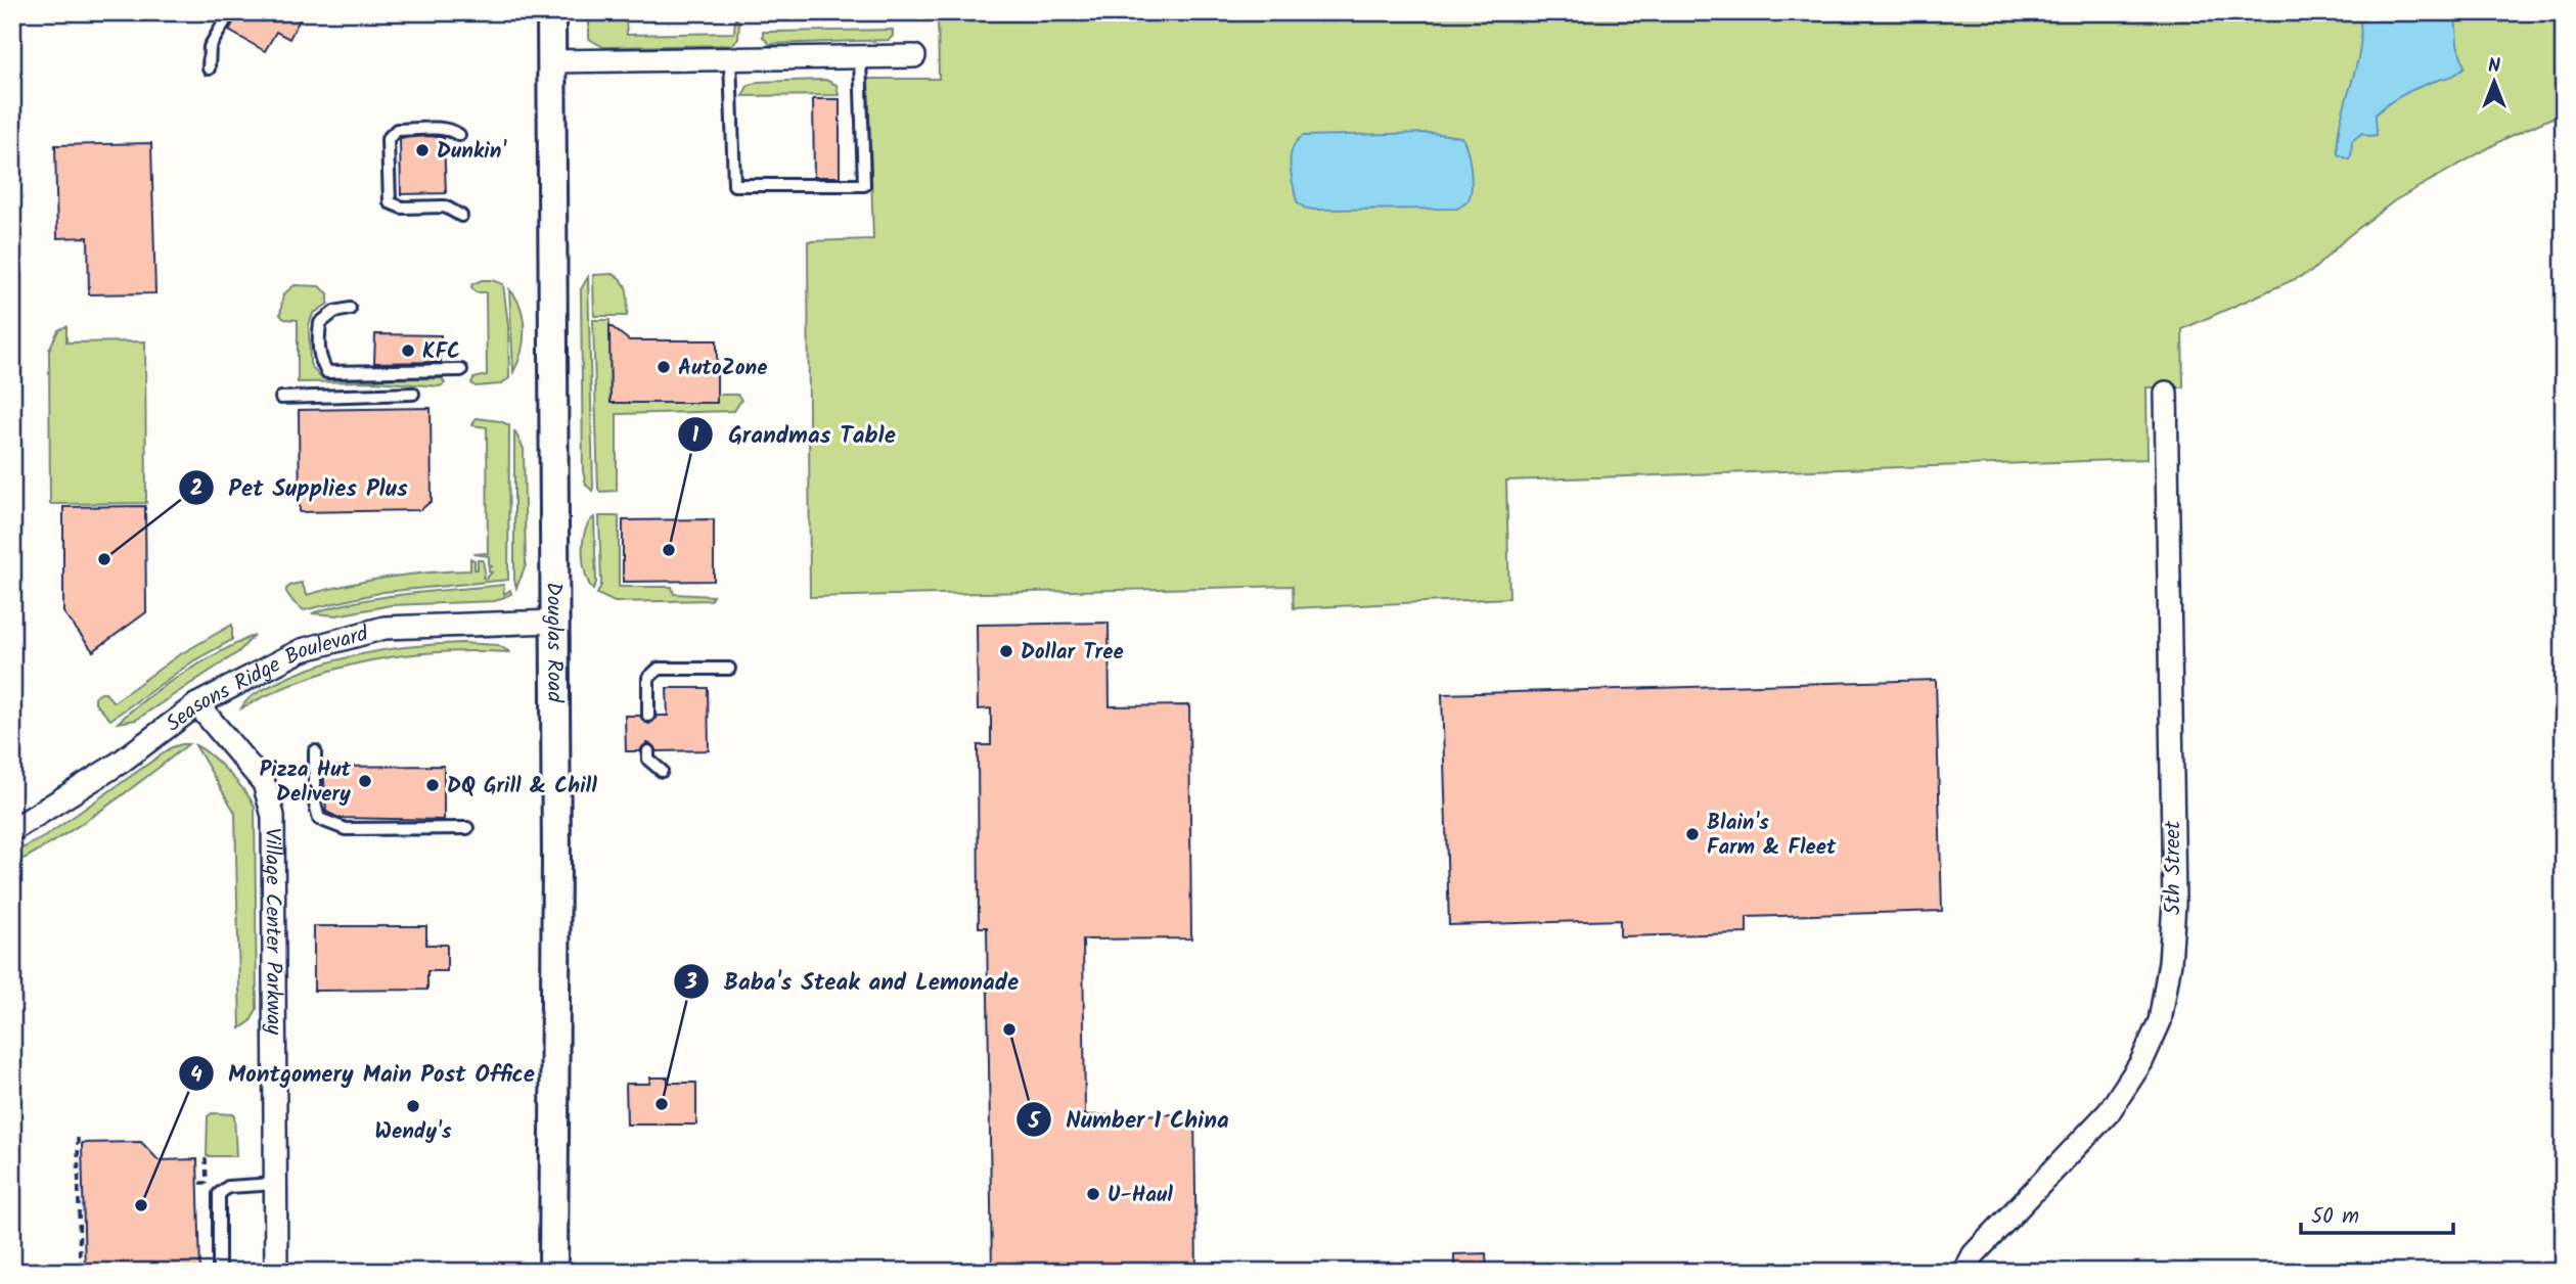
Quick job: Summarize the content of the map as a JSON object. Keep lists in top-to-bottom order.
{
  "streets": {
    "street": [
      "Douglas Road",
      "Seasons Ridge Boulevard",
      "5th Street",
      "Village Center Parkway"
    ]
  },
  "crossings": [
    ["Douglas Road", "Seasons Ridge Boulevard"],
    ["Seasons Ridge Boulevard", "Village Center Parkway"]
  ],
  "places": [
    "Dunkin'",
    "KFC",
    "AutoZone",
    "Grandmas Table",
    "Pet Supplies Plus",
    "Dollar Tree",
    "Pizza Hut Delivery",
    "DQ Grill & Chill",
    "Blain's Farm & Fleet",
    "Number 1 China",
    "Baba's Steak and Lemonade",
    "Wendy's",
    "U-Haul",
    "Montgomery Main Post Office"
  ],
  "scale_bar": "50 m",
  "north": "top"
}
